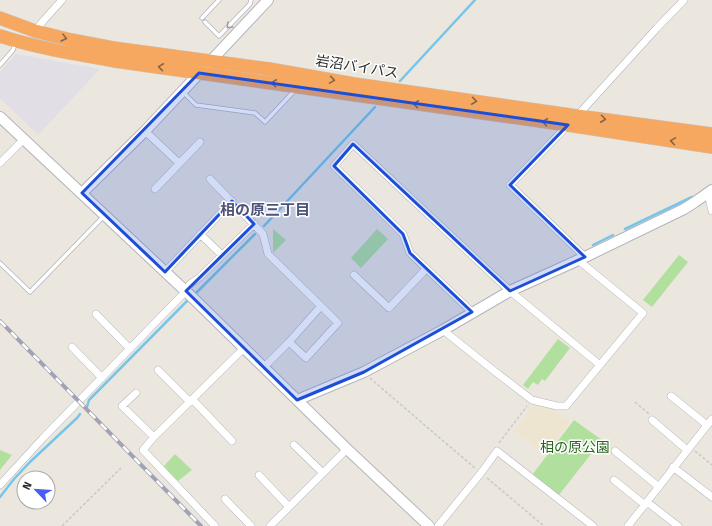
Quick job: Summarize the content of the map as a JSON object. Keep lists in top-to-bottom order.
{
  "streets": {
    "highway": ["岩沼バイパス"]
  },
  "districts": ["相の原三丁目"],
  "parks": ["相の原公園"],
  "north": "top left"
}
